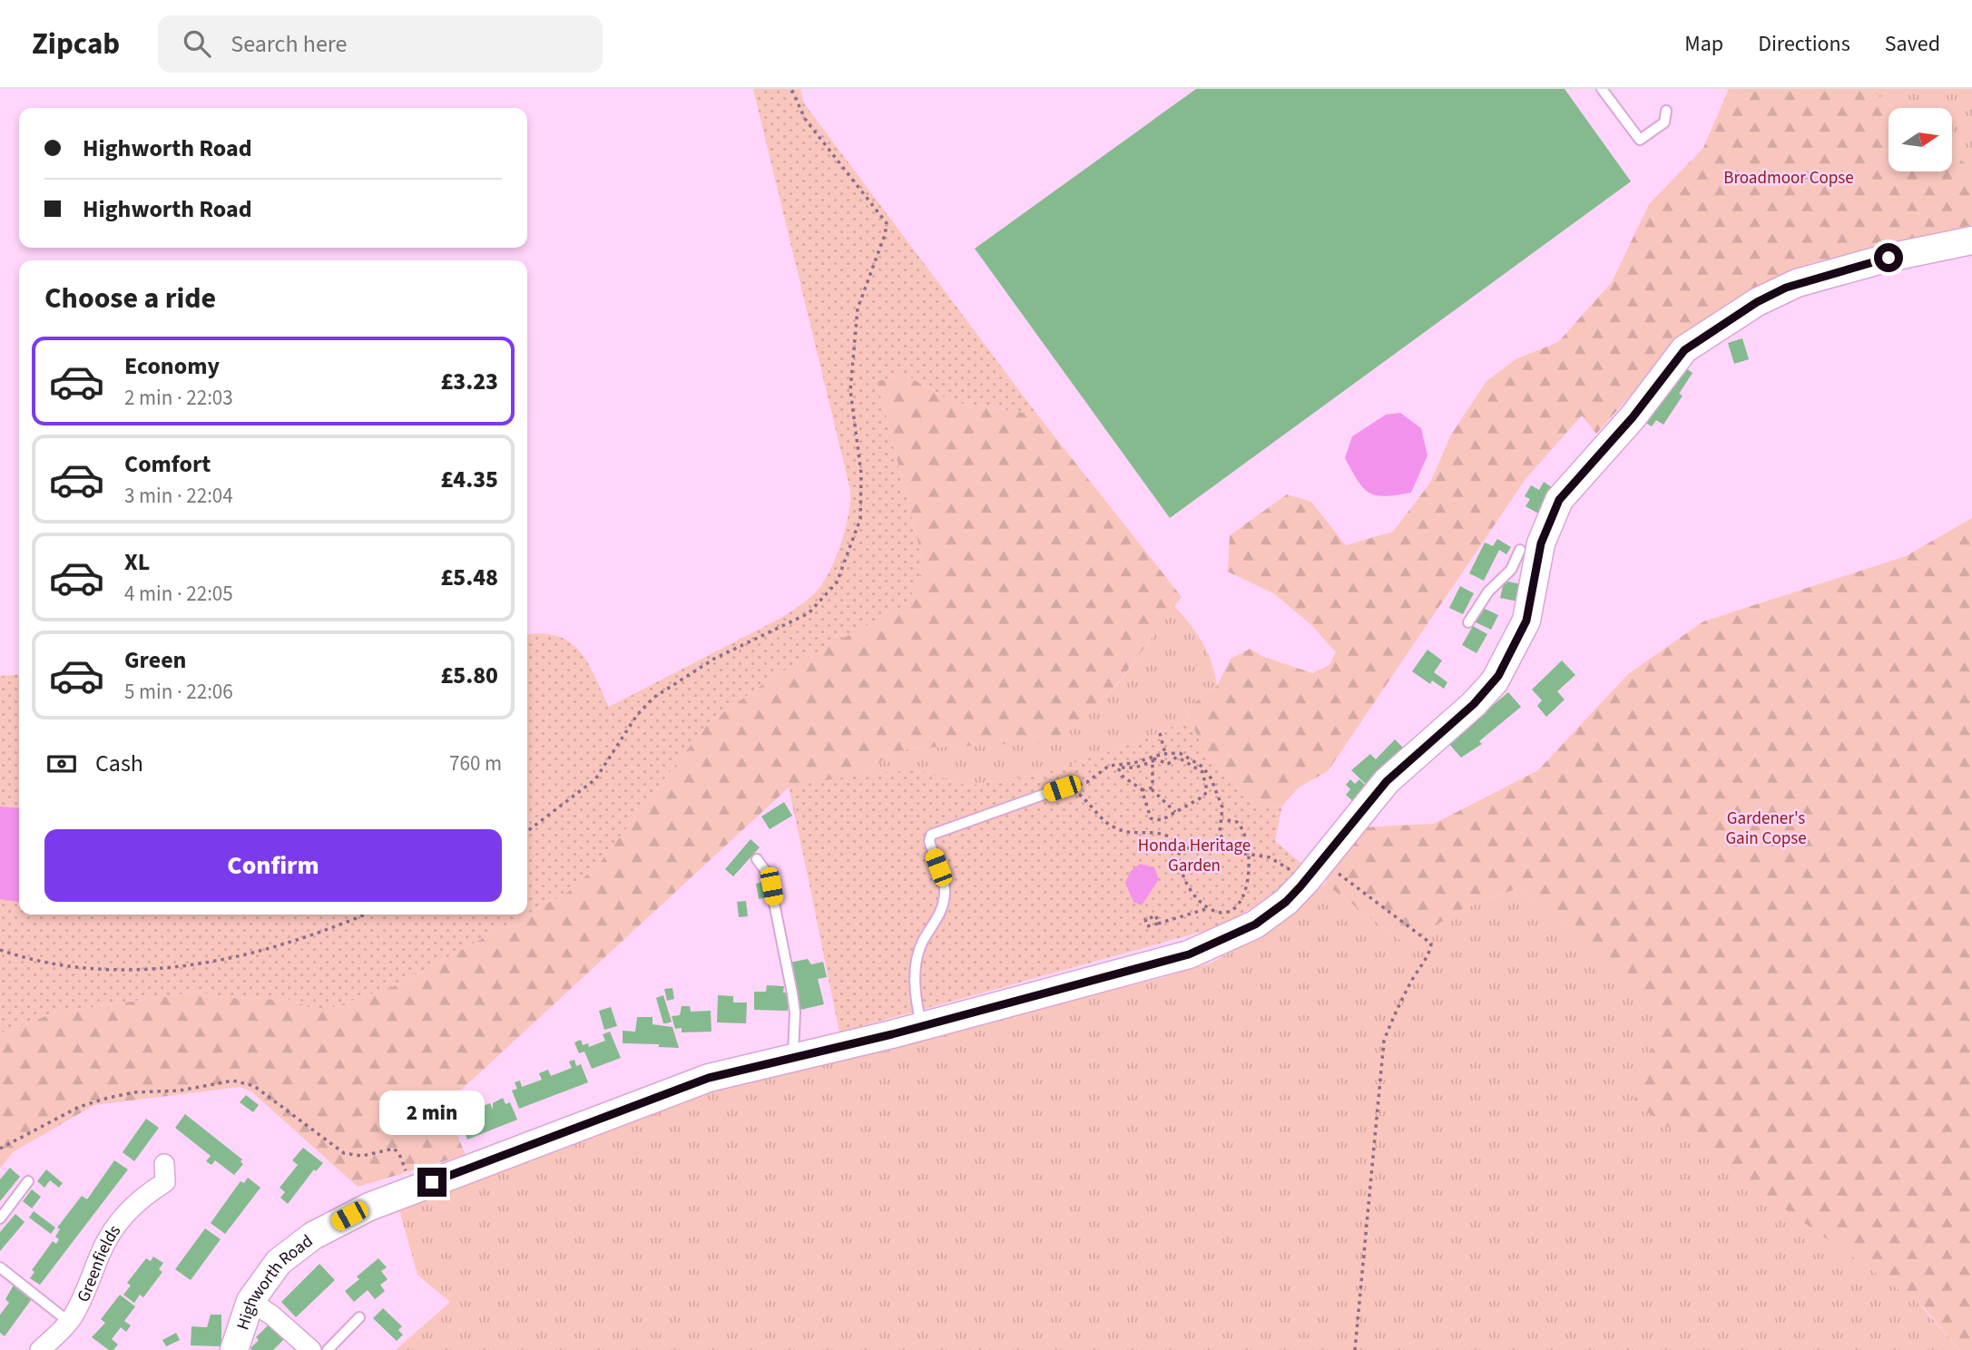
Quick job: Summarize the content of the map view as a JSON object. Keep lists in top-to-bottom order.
{
  "streets": {
    "street": ["Greenfields", "Highworth Road"]
  },
  "parks": ["Broadmoor Copse", "Gardener's Gain Copse", "Honda Heritage Garden"],
  "north": "right",
  "page": {
    "header": "Zipcab",
    "search": "Search here",
    "nav": ["Map", "Directions", "Saved"],
    "banner": ["Highworth Road", "Highworth Road"],
    "heading": "Choose a ride",
    "list": [
      {
        "name": "Economy",
        "note": "2 min · 22:03",
        "value": "£3.23"
      },
      {
        "name": "Comfort",
        "note": "3 min · 22:04",
        "value": "£4.35"
      },
      {
        "name": "XL",
        "note": "4 min · 22:05",
        "value": "£5.48"
      },
      {
        "name": "Green",
        "note": "5 min · 22:06",
        "value": "£5.80"
      }
    ],
    "pay": ["Cash", "760 m"],
    "buttons": "Confirm",
    "bubble": "2 min"
  }
}
